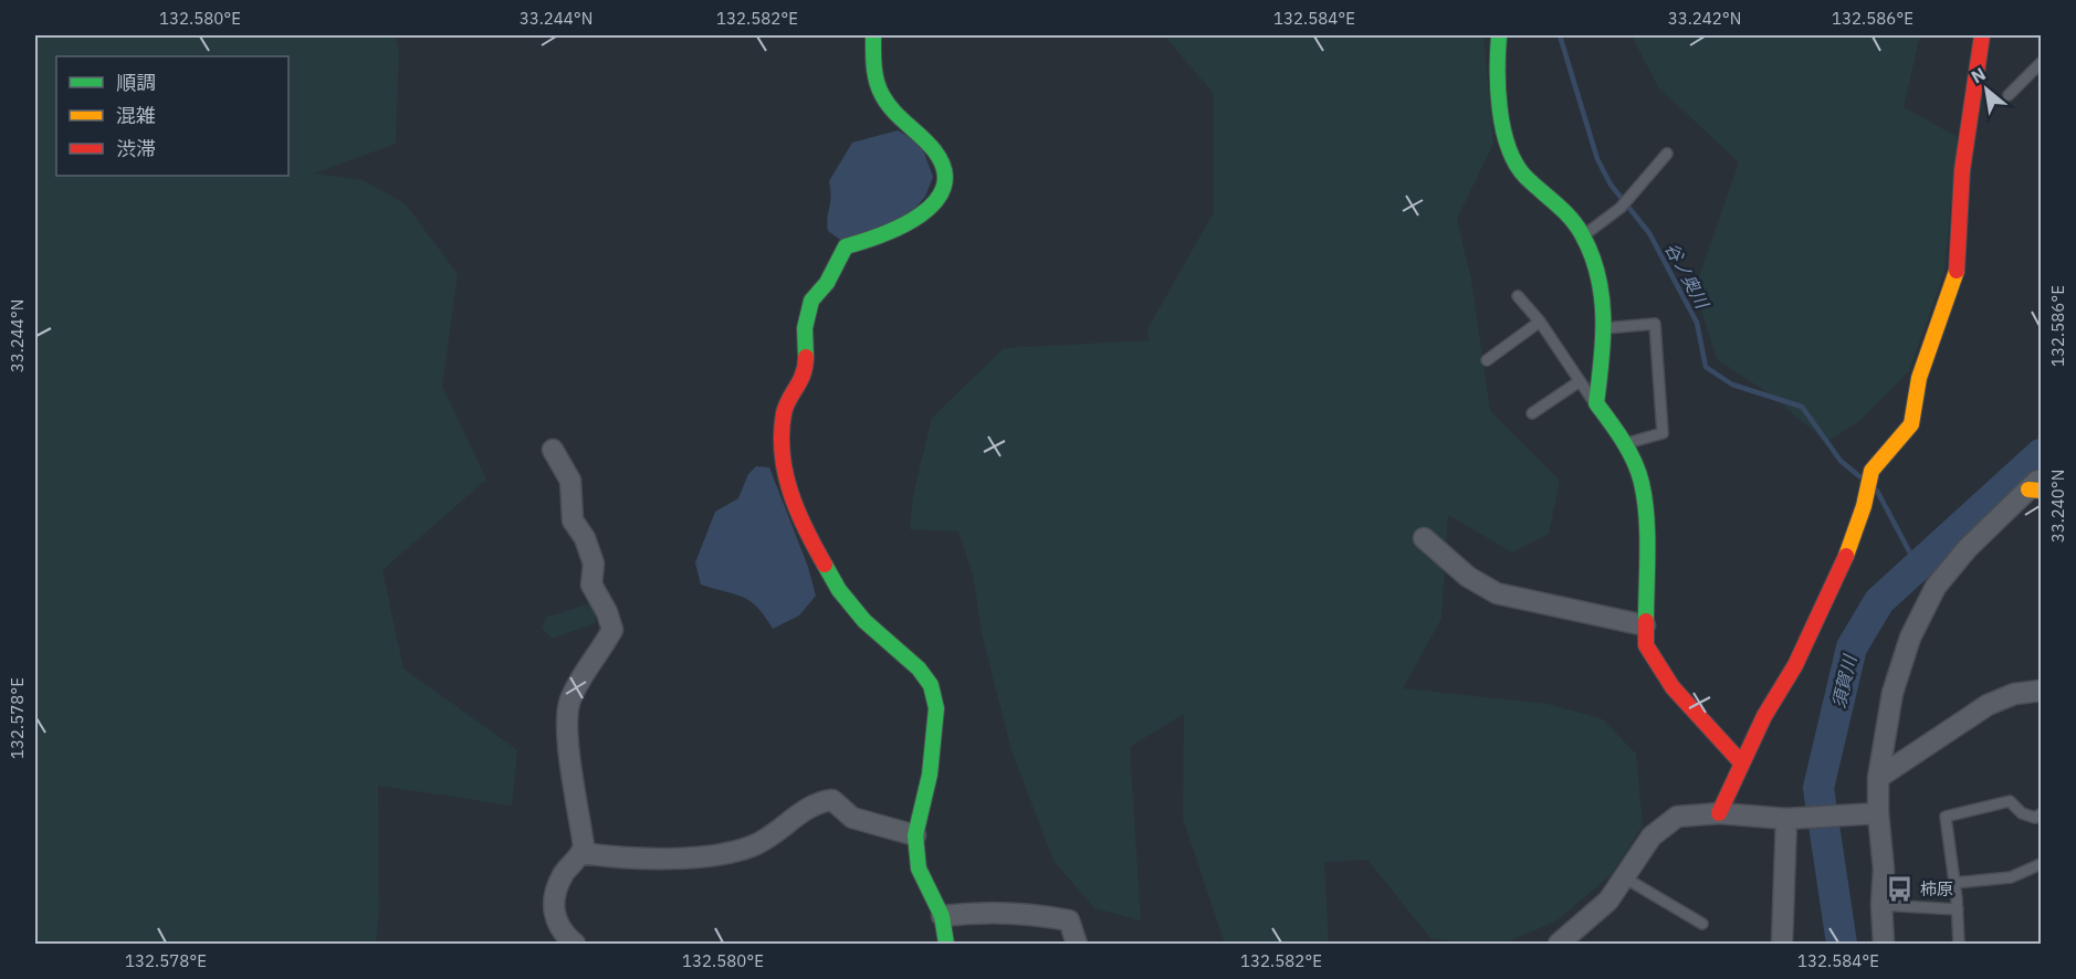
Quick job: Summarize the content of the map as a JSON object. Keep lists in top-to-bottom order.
{
  "water": ["谷ノ奥川", "須賀川"],
  "places": {
    "bus stop": ["柿原"]
  },
  "legend": ["順調", "混雑", "渋滞"],
  "north": "top left",
  "coordinates": [
    "132.580°E",
    "33.244°N",
    "132.582°E",
    "132.584°E",
    "33.242°N",
    "132.586°E",
    "33.240°N",
    "132.578°E"
  ]
}
